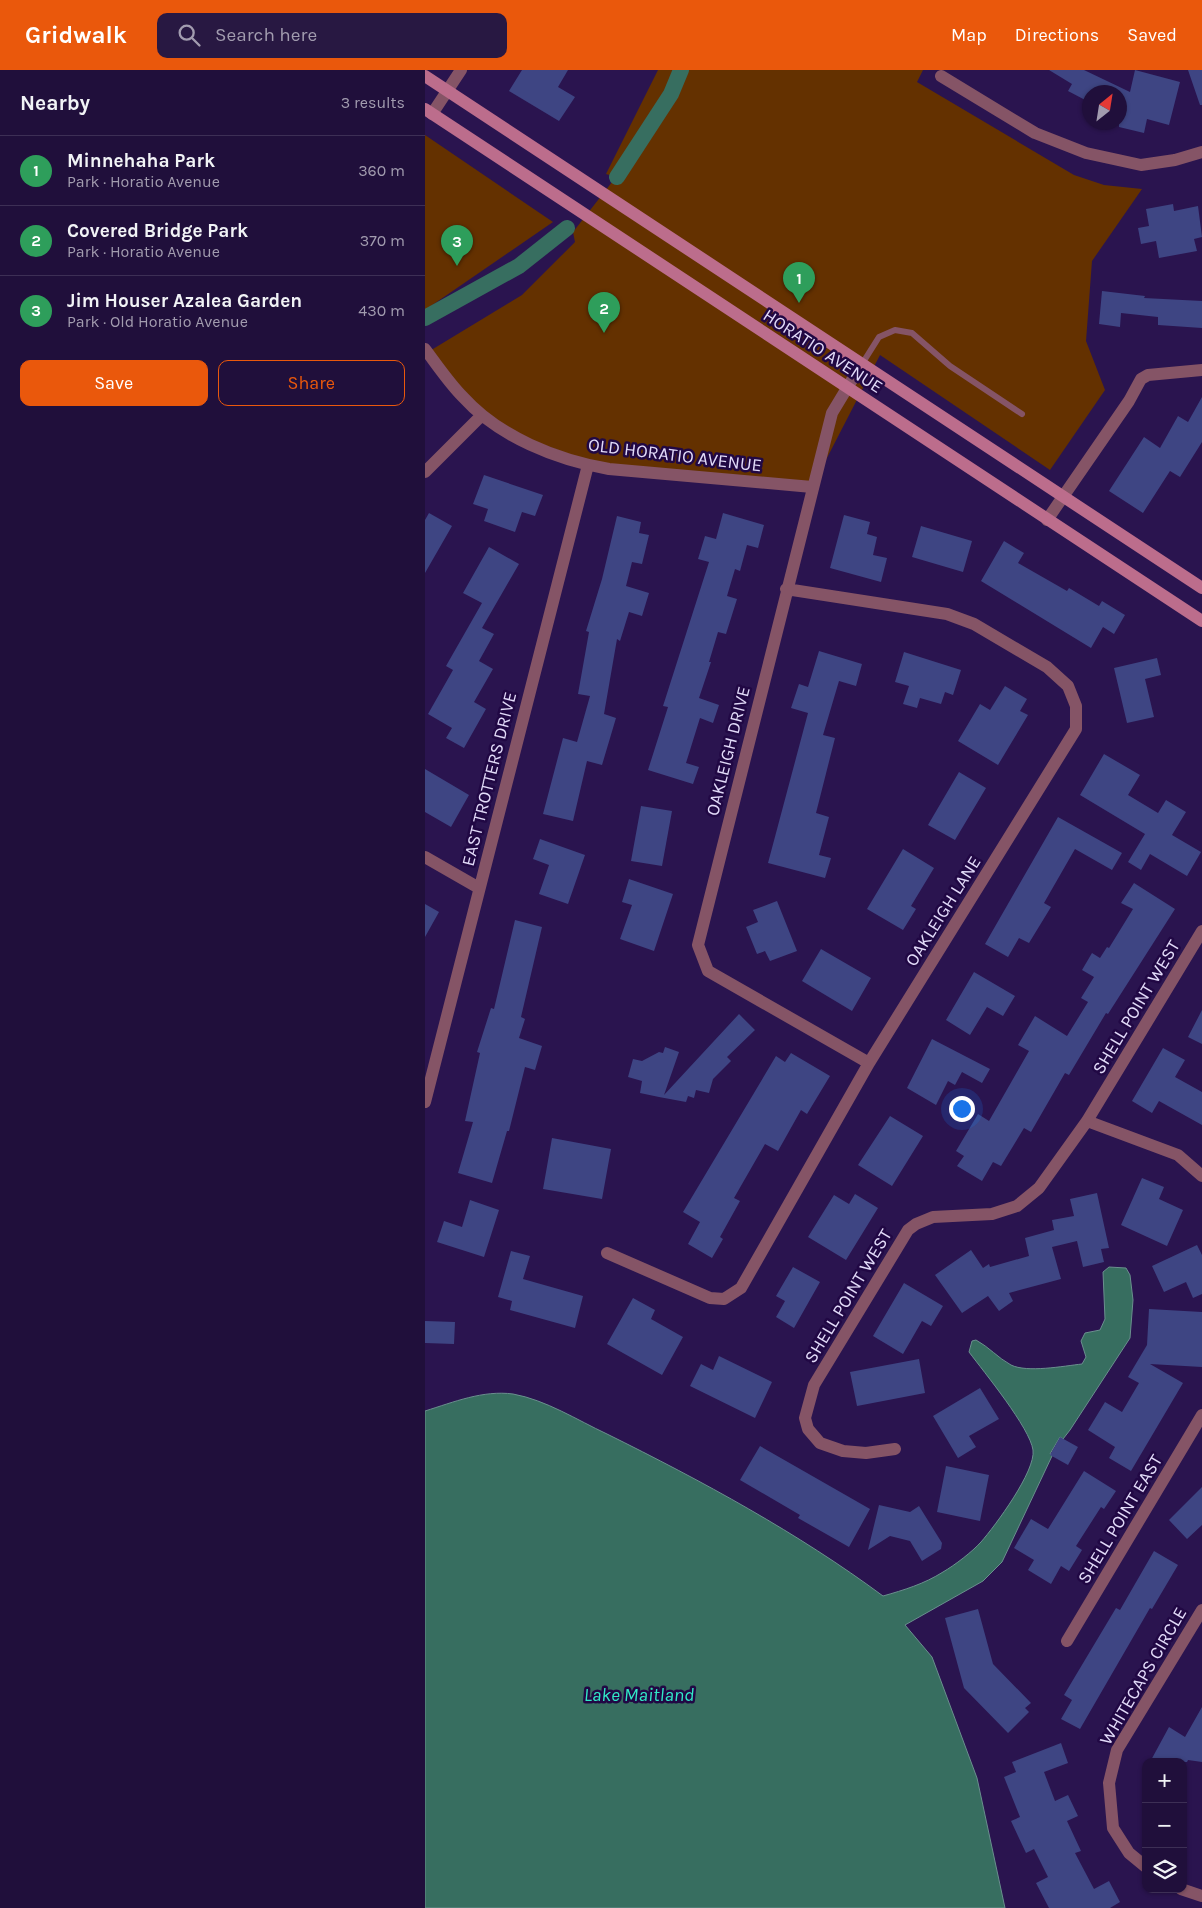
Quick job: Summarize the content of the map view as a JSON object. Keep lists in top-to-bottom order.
{
  "streets": {
    "main road": ["HORATIO AVENUE"],
    "street": [
      "OLD HORATIO AVENUE",
      "OAKLEIGH DRIVE",
      "EAST TROTTERS DRIVE",
      "OAKLEIGH LANE",
      "SHELL POINT WEST",
      "SHELL POINT EAST",
      "WHITECAPS CIRCLE"
    ]
  },
  "crossings": [
    ["HORATIO AVENUE", "OAKLEIGH DRIVE"],
    ["OLD HORATIO AVENUE", "OAKLEIGH DRIVE"],
    ["OLD HORATIO AVENUE", "EAST TROTTERS DRIVE"],
    ["OAKLEIGH DRIVE", "OAKLEIGH LANE"]
  ],
  "water": ["Lake Maitland"],
  "north": "top right",
  "page": {
    "header": "Gridwalk",
    "search": "Search here",
    "nav": ["Map", "Directions", "Saved"],
    "heading": ["Nearby", "3 results"],
    "list": [
      {
        "mark": "1",
        "name": "Minnehaha Park",
        "note": "Park · Horatio Avenue",
        "value": "360 m"
      },
      {
        "mark": "2",
        "name": "Covered Bridge Park",
        "note": "Park · Horatio Avenue",
        "value": "370 m"
      },
      {
        "mark": "3",
        "name": "Jim Houser Azalea Garden",
        "note": "Park · Old Horatio Avenue",
        "value": "430 m"
      }
    ],
    "pins": ["3", "1", "2"],
    "buttons": ["Save", "Share"],
    "map_buttons": ["+", "−"]
  }
}
